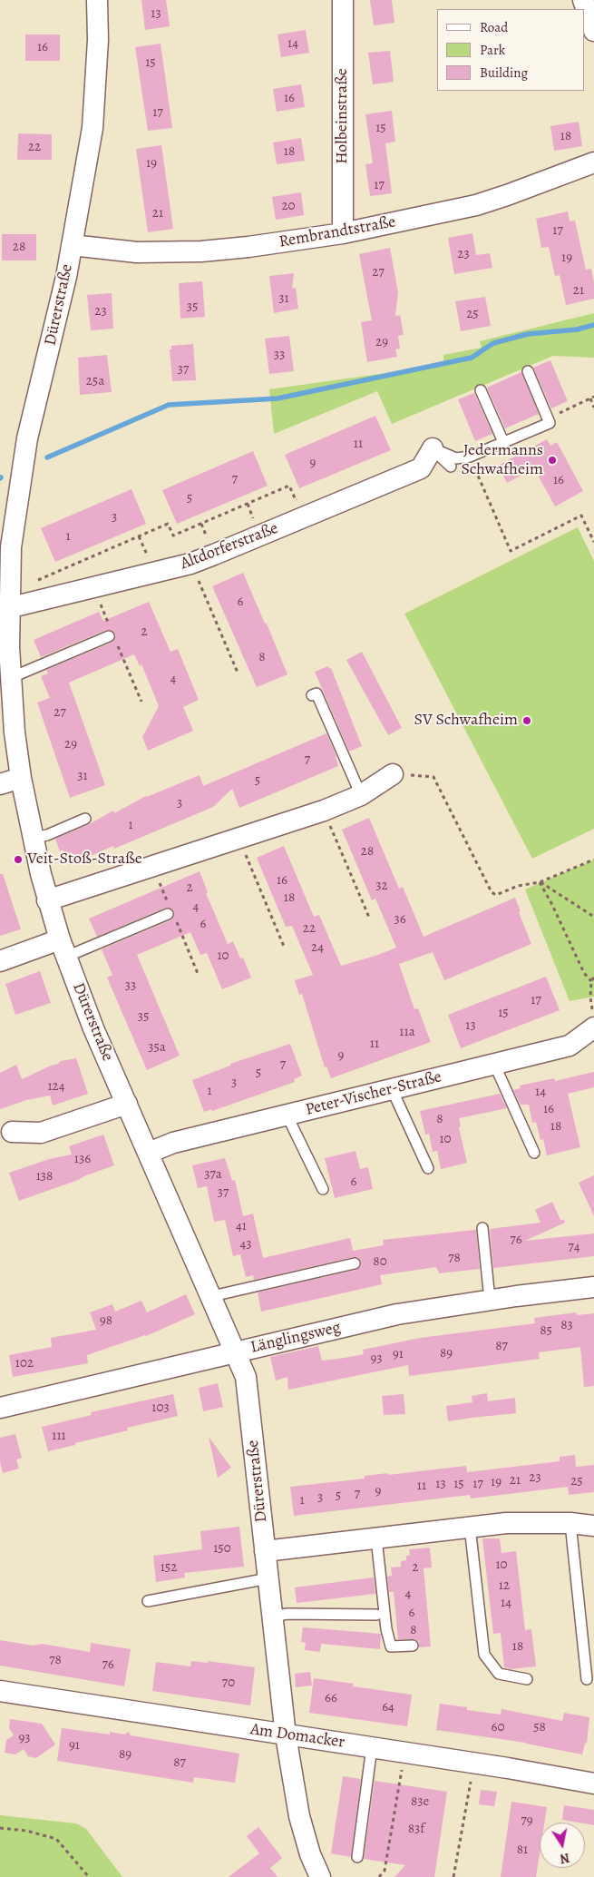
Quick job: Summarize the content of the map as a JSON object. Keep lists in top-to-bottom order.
{
  "streets": {
    "street": [
      "Holbeinstraße",
      "Rembrandtstraße",
      "Dürerstraße",
      "Altdorferstraße",
      "Peter-Vischer-Straße",
      "Länglingsweg",
      "Am Domacker"
    ]
  },
  "crossings": [
    ["Holbeinstraße", "Rembrandtstraße"],
    ["Rembrandtstraße", "Dürerstraße"],
    ["Dürerstraße", "Altdorferstraße"],
    ["Dürerstraße", "Peter-Vischer-Straße"],
    ["Dürerstraße", "Länglingsweg"],
    ["Dürerstraße", "Am Domacker"]
  ],
  "places": ["Jedermanns Schwafheim", "SV Schwafheim", "Veit-Stoß-Straße"],
  "house_numbers": [
    "13",
    "14",
    "16",
    "15",
    "16",
    "17",
    "15",
    "18",
    "22",
    "18",
    "19",
    "17",
    "20",
    "21",
    "17",
    "28",
    "23",
    "19",
    "27",
    "21",
    "31",
    "35",
    "23",
    "25",
    "29",
    "33",
    "37",
    "25a",
    "11",
    "9",
    "7",
    "16",
    "5",
    "3",
    "1",
    "6",
    "2",
    "8",
    "4",
    "27",
    "29",
    "7",
    "31",
    "5",
    "3",
    "1",
    "28",
    "16",
    "32",
    "2",
    "18",
    "4",
    "36",
    "6",
    "22",
    "24",
    "10",
    "33",
    "17",
    "15",
    "35",
    "13",
    "11a",
    "11",
    "35a",
    "9",
    "7",
    "5",
    "3",
    "124",
    "1",
    "14",
    "16",
    "8",
    "18",
    "10",
    "136",
    "37a",
    "138",
    "6",
    "37",
    "41",
    "76",
    "43",
    "74",
    "78",
    "80",
    "98",
    "83",
    "85",
    "87",
    "89",
    "91",
    "93",
    "102",
    "103",
    "111",
    "23",
    "21",
    "25",
    "19",
    "13",
    "15",
    "17",
    "11",
    "9",
    "7",
    "5",
    "3",
    "1",
    "150",
    "10",
    "152",
    "2",
    "12",
    "4",
    "14",
    "6",
    "8",
    "18",
    "78",
    "76",
    "70",
    "66",
    "64",
    "60",
    "58",
    "93",
    "91",
    "89",
    "87",
    "83e",
    "79",
    "83f",
    "81"
  ],
  "legend": ["Road", "Park", "Building"],
  "north": "bottom"
}
